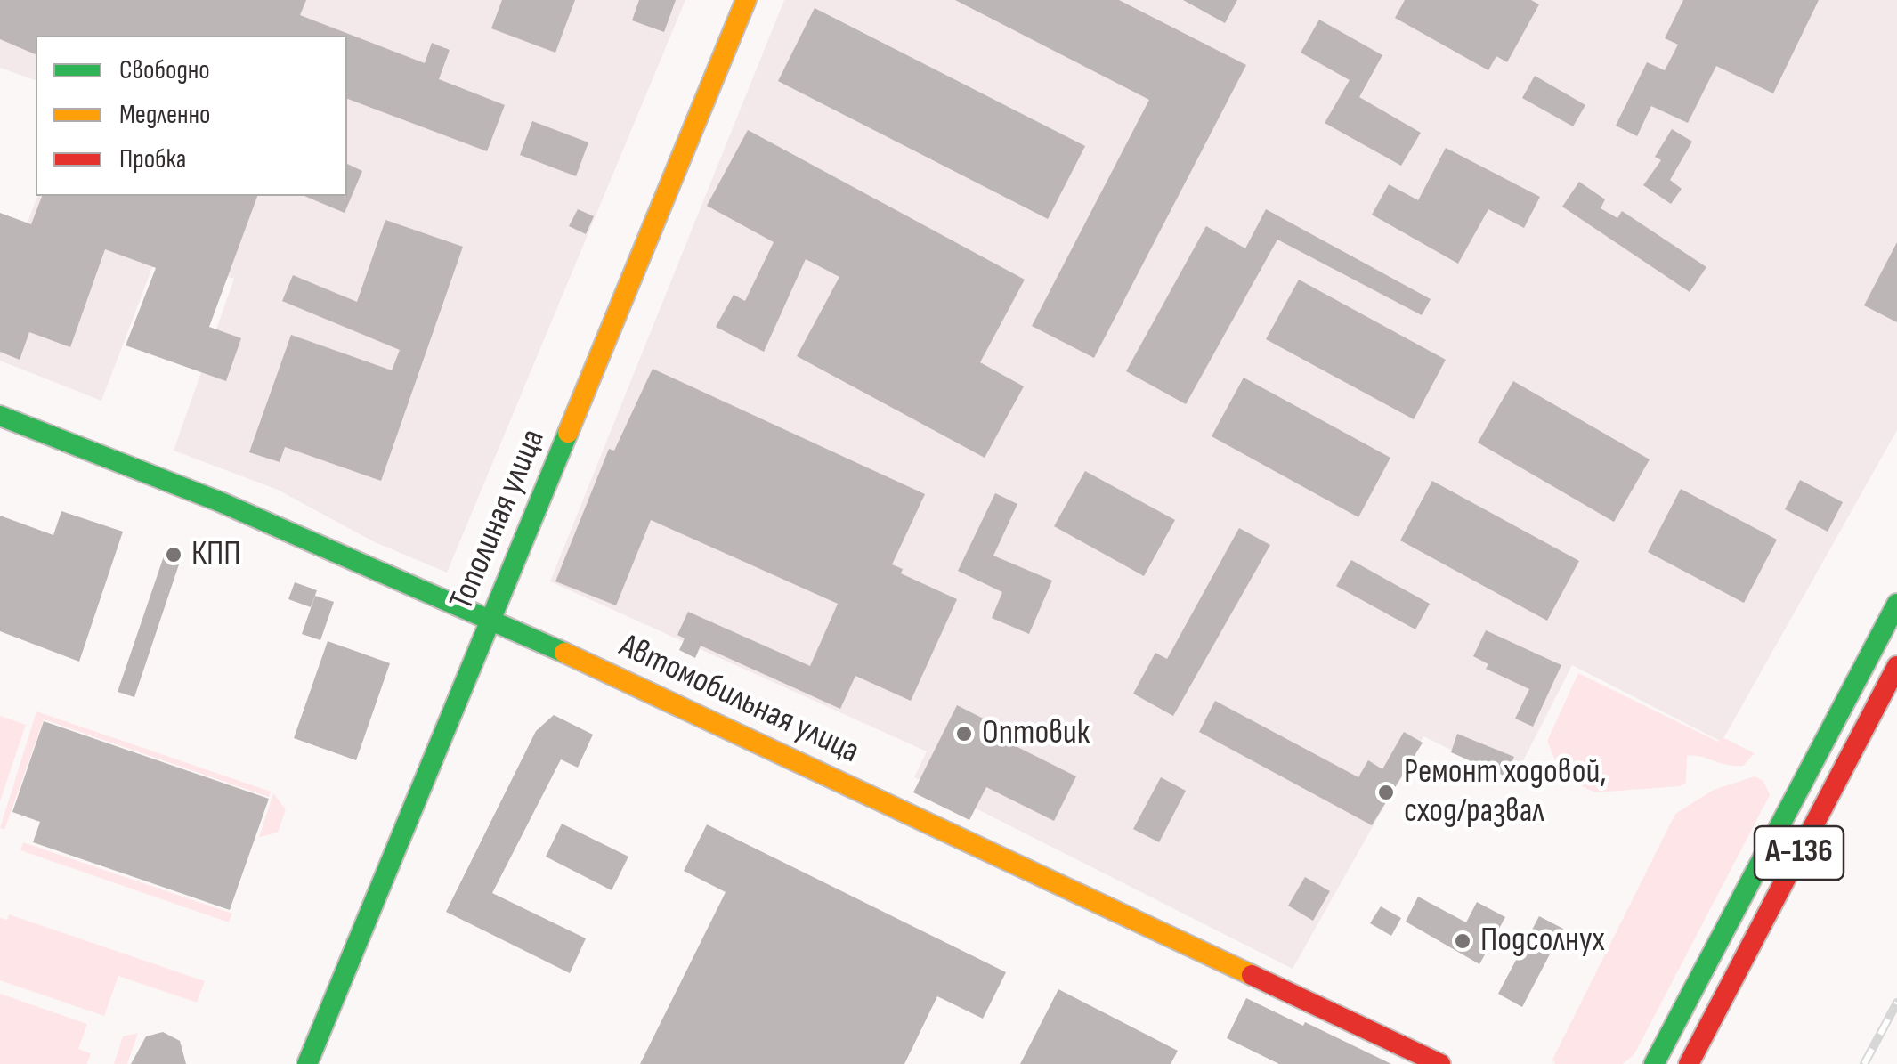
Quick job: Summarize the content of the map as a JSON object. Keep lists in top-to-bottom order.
{
  "streets": {
    "street": ["Тополиная улица", "Автомобильная улица", "А-136"]
  },
  "crossings": [
    ["Тополиная улица", "Автомобильная улица"]
  ],
  "places": [
    "КПП",
    "Оптовик",
    "Ремонт ходовой, сход/развал",
    "Подсолнух"
  ],
  "legend": ["Свободно", "Медленно", "Пробка"]
}
